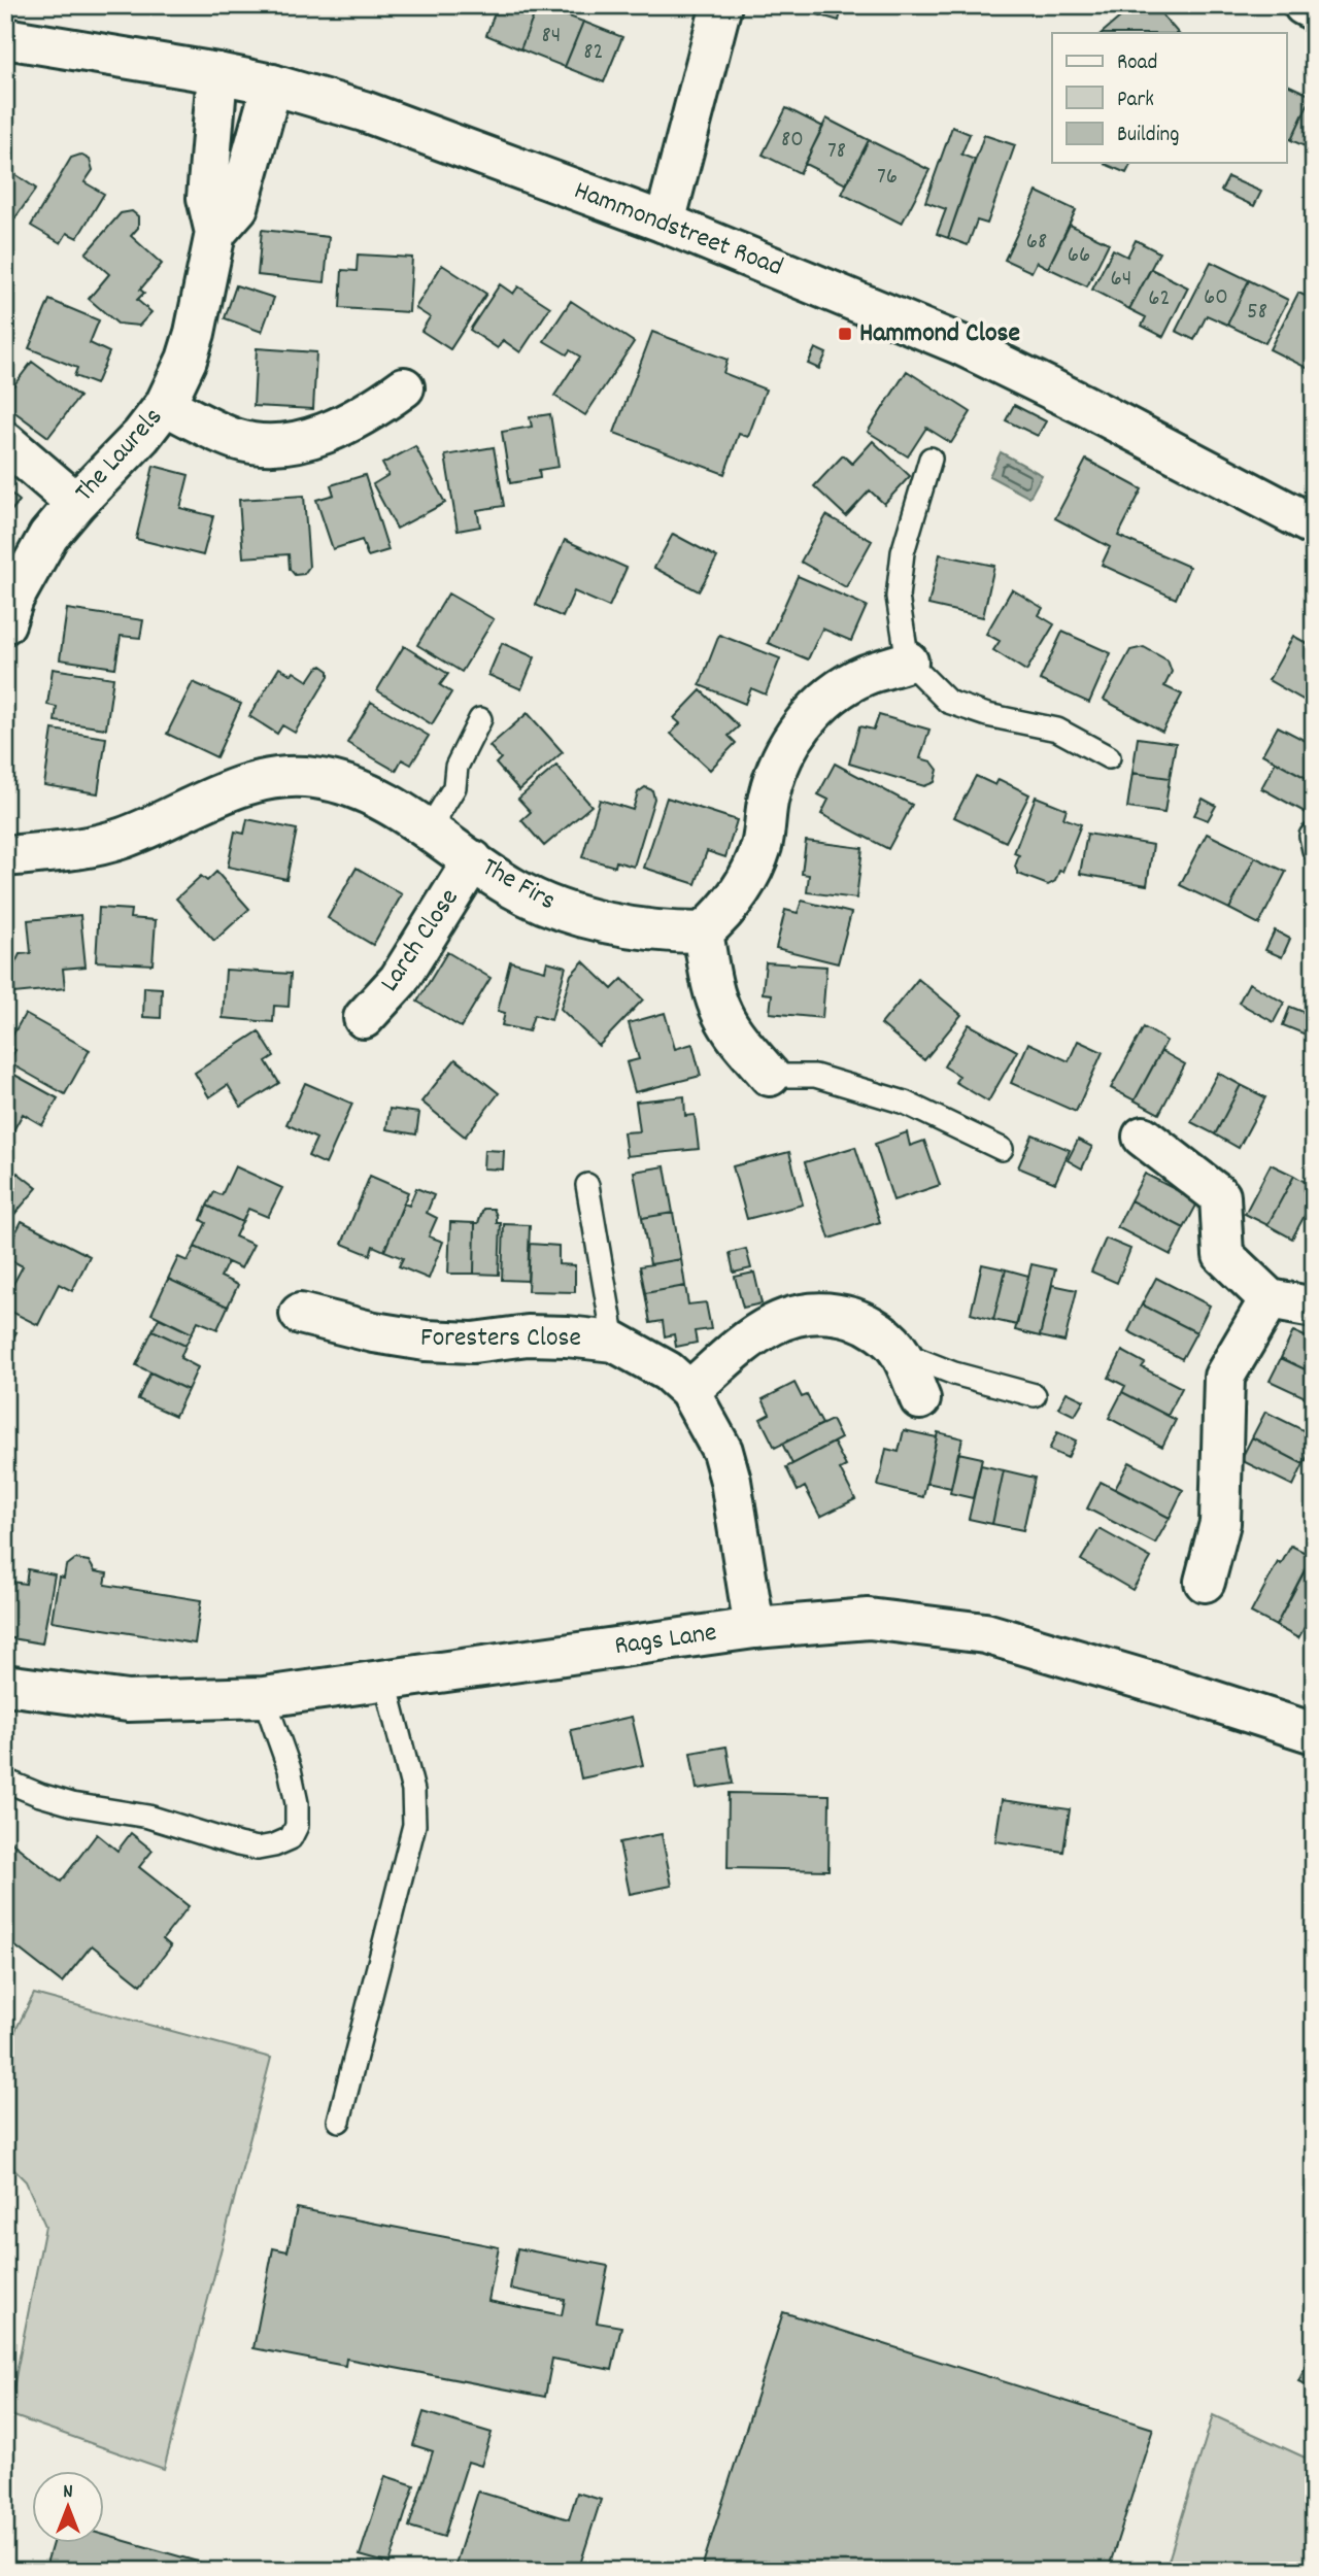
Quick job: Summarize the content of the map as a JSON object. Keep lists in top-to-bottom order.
{
  "streets": {
    "street": [
      "Hammondstreet Road",
      "The Laurels",
      "The Firs",
      "Larch Close",
      "Foresters Close",
      "Rags Lane"
    ]
  },
  "crossings": [
    ["Hammondstreet Road", "The Laurels"],
    ["The Firs", "Larch Close"],
    ["Foresters Close", "Rags Lane"]
  ],
  "places": {
    "transit": ["Hammond Close"]
  },
  "house_numbers": [
    "84",
    "82",
    "80",
    "78",
    "76",
    "68",
    "66",
    "64",
    "60",
    "62",
    "58"
  ],
  "legend": ["Road", "Park", "Building"],
  "north": "top"
}
